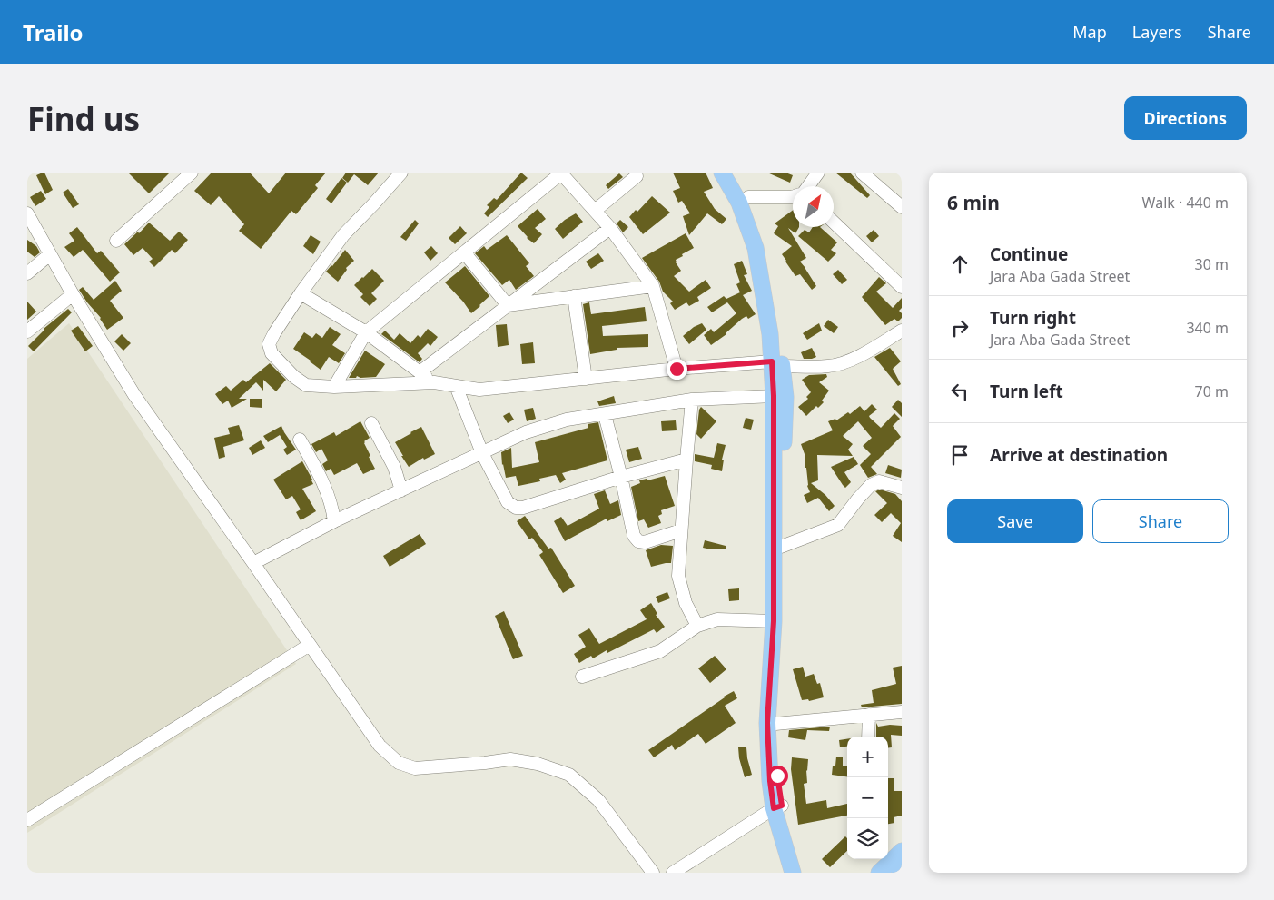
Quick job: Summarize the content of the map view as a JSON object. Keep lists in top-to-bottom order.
{
  "north": "top right",
  "page": {
    "header": "Trailo",
    "nav": ["Map", "Layers", "Share"],
    "buttons": [
      "Directions",
      ["Save", "Share"]
    ],
    "title": "Find us",
    "heading": ["6 min", "Walk · 440 m"],
    "list": [
      ["Continue", "Jara Aba Gada Street", "30 m"],
      ["Turn right", "Jara Aba Gada Street", "340 m"],
      ["Turn left", "70 m"],
      "Arrive at destination"
    ],
    "map_buttons": ["+", "−"]
  }
}
